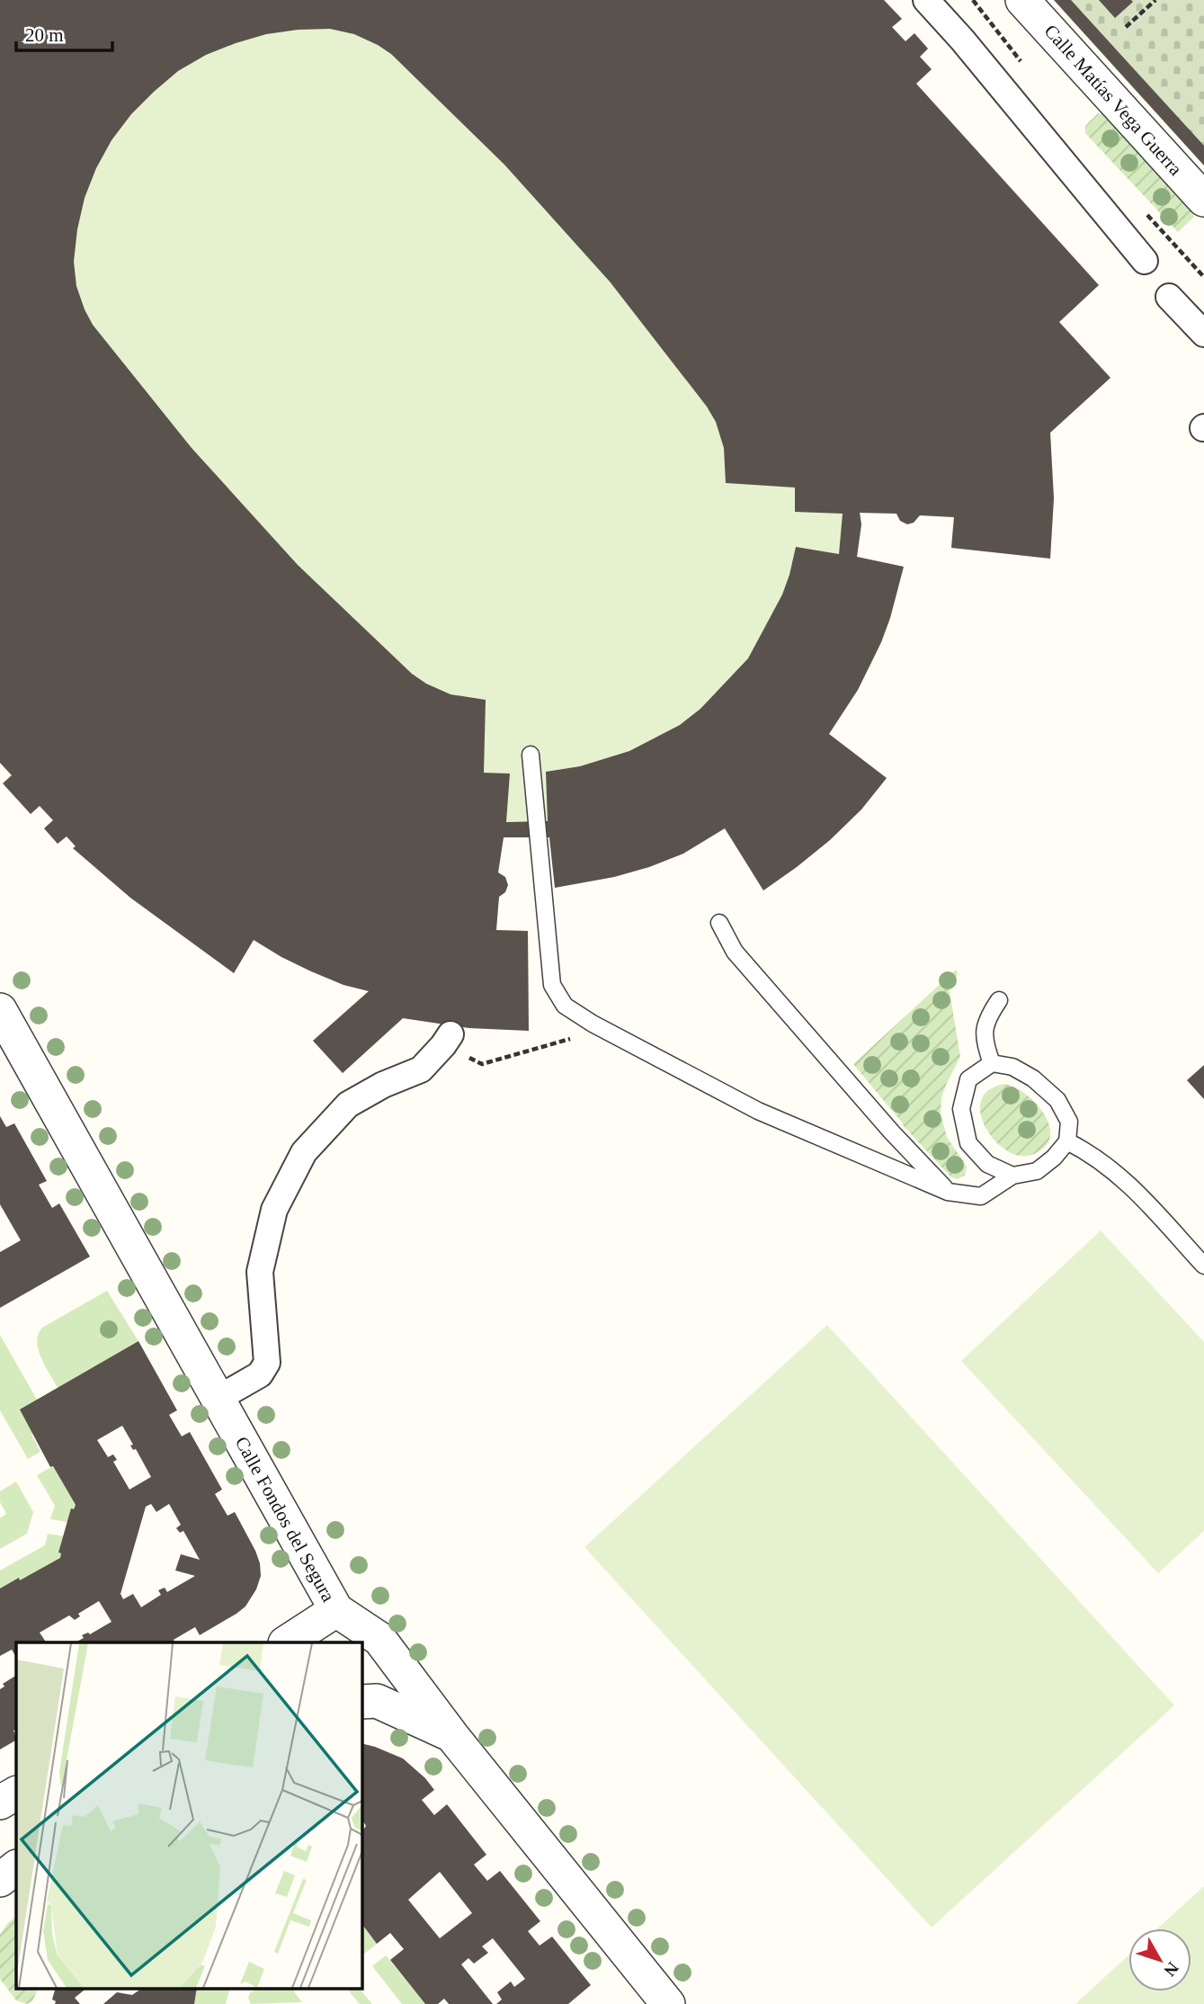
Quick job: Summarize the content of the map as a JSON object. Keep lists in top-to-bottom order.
{
  "streets": {
    "street": ["Calle Matías Vega Guerra", "Calle Fondos del Segura"]
  },
  "scale_bar": "20 m",
  "north": "bottom right"
}
